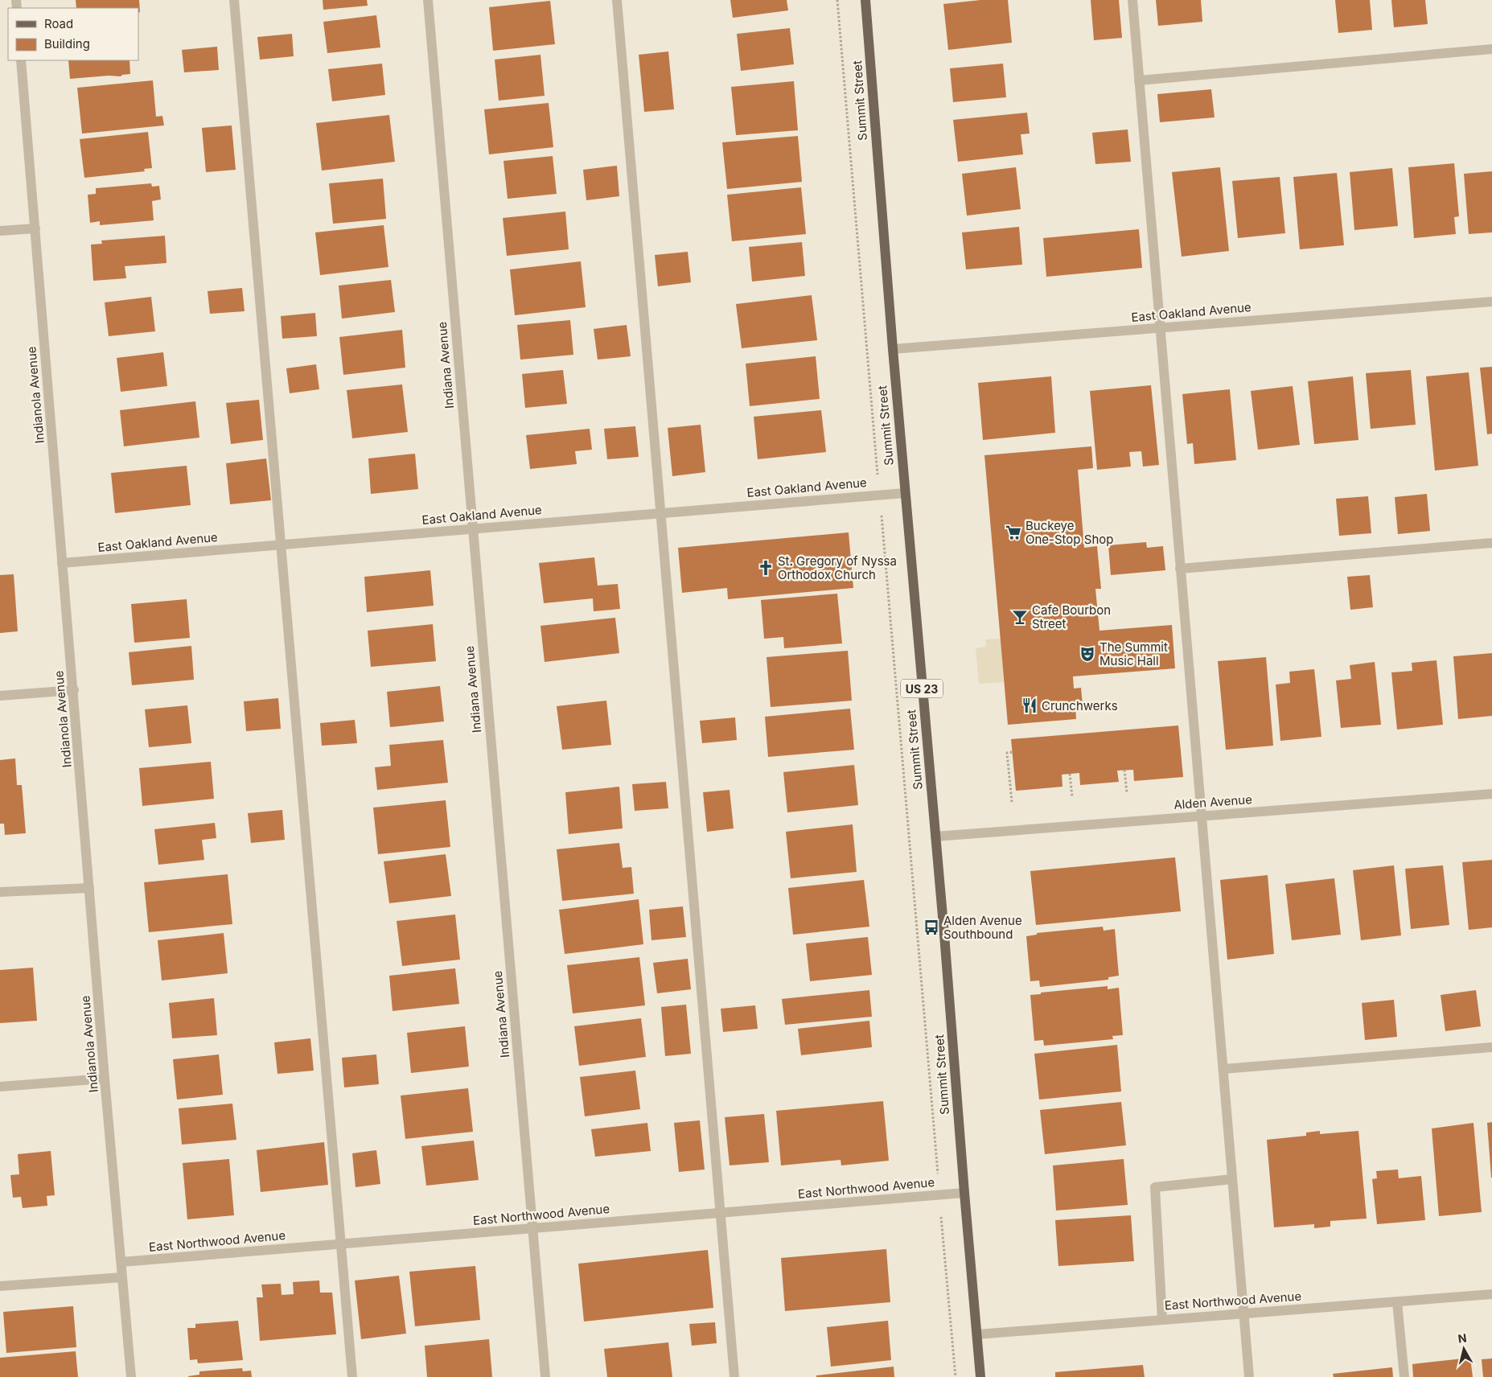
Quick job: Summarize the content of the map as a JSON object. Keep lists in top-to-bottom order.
{
  "streets": {
    "main road": ["Summit Street", "US 23"],
    "street": [
      "East Oakland Avenue",
      "Indiana Avenue",
      "Indianola Avenue",
      "Alden Avenue",
      "East Northwood Avenue"
    ]
  },
  "crossings": [
    ["Summit Street", "East Oakland Avenue"],
    ["Summit Street", "Alden Avenue"],
    ["Summit Street", "East Northwood Avenue"],
    ["East Oakland Avenue", "Indiana Avenue"],
    ["East Oakland Avenue", "Indianola Avenue"],
    ["Indiana Avenue", "East Northwood Avenue"],
    ["Indianola Avenue", "East Northwood Avenue"]
  ],
  "places": {
    "supermarket": ["Buckeye One-Stop Shop"],
    "church": ["St. Gregory of Nyssa Orthodox Church"],
    "bar": ["Cafe Bourbon Street"],
    "theatre": ["The Summit Music Hall"],
    "restaurant": ["Crunchwerks"],
    "bus stop": ["Alden Avenue Southbound"]
  },
  "legend": ["Road", "Building"],
  "north": "top"
}
